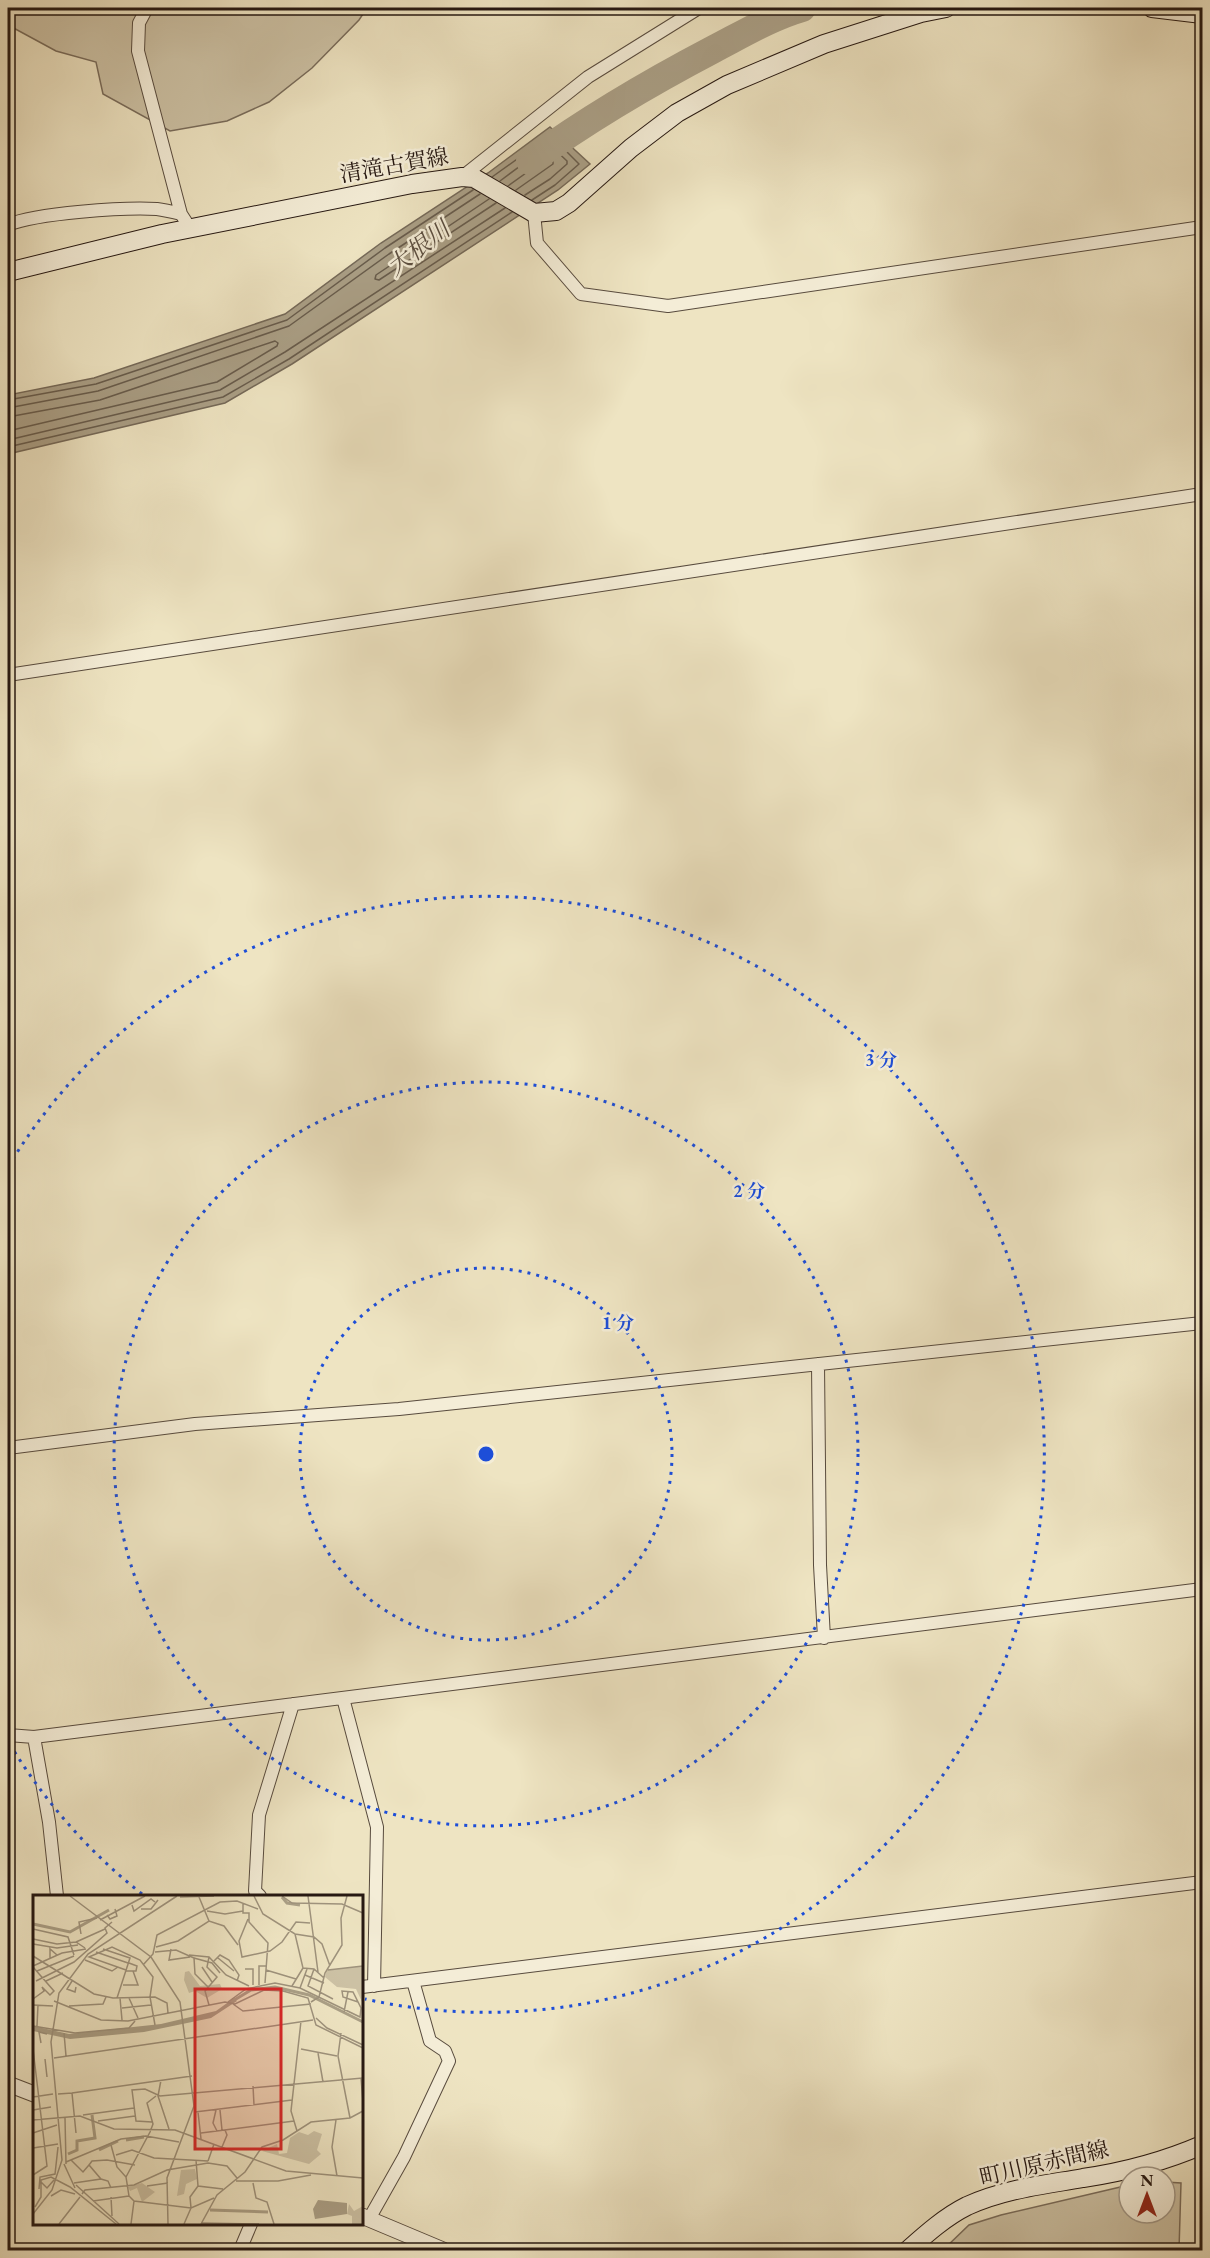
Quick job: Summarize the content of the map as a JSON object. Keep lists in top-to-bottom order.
{
  "streets": {
    "main road": ["清滝古賀線", "町川原赤間線"]
  },
  "water": ["大根川"],
  "north": "top",
  "rings": ["3 分", "2 分", "1 分"]
}
